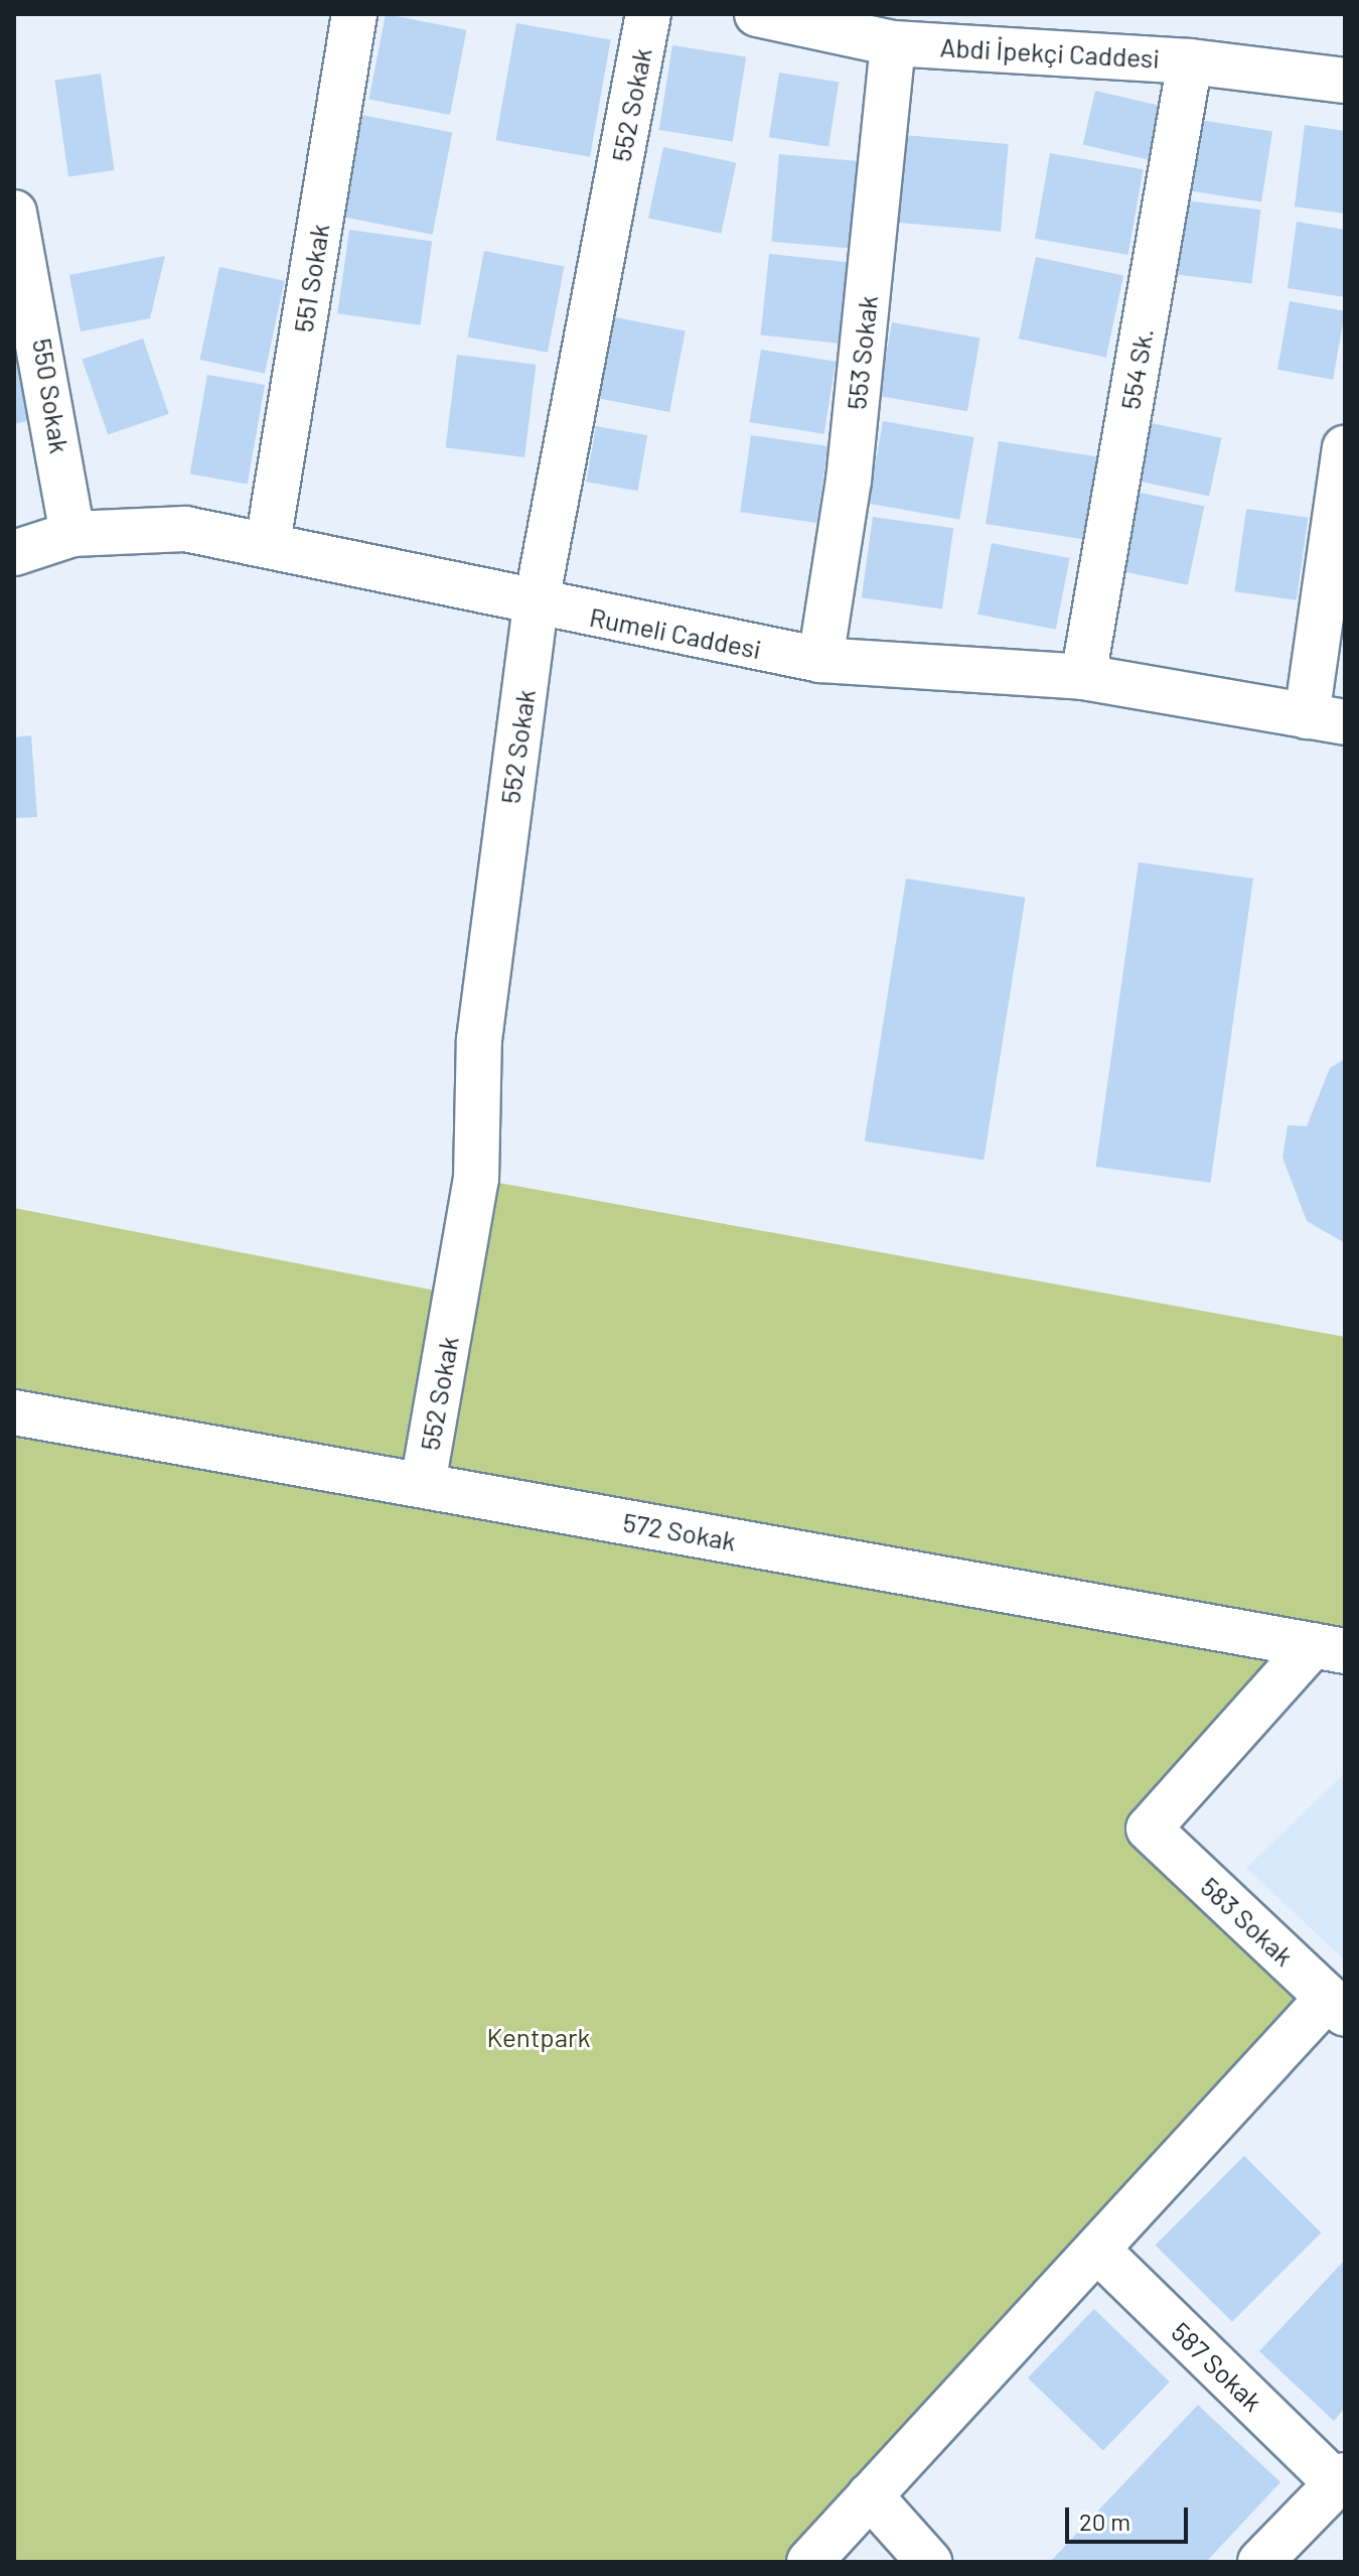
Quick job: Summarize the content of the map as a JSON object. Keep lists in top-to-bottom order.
{
  "streets": {
    "street": [
      "Abdi İpekçi Caddesi",
      "552 Sokak",
      "551 Sokak",
      "553 Sokak",
      "554 Sk.",
      "550 Sokak",
      "Rumeli Caddesi",
      "572 Sokak",
      "583 Sokak",
      "587 Sokak"
    ]
  },
  "crossings": [
    ["Abdi İpekçi Caddesi", "553 Sokak"],
    ["Abdi İpekçi Caddesi", "554 Sk."],
    ["552 Sokak", "Rumeli Caddesi"],
    ["552 Sokak", "572 Sokak"],
    ["551 Sokak", "Rumeli Caddesi"],
    ["553 Sokak", "Rumeli Caddesi"],
    ["554 Sk.", "Rumeli Caddesi"],
    ["550 Sokak", "Rumeli Caddesi"],
    ["572 Sokak", "583 Sokak"]
  ],
  "parks": ["Kentpark"],
  "scale_bar": "20 m"
}
